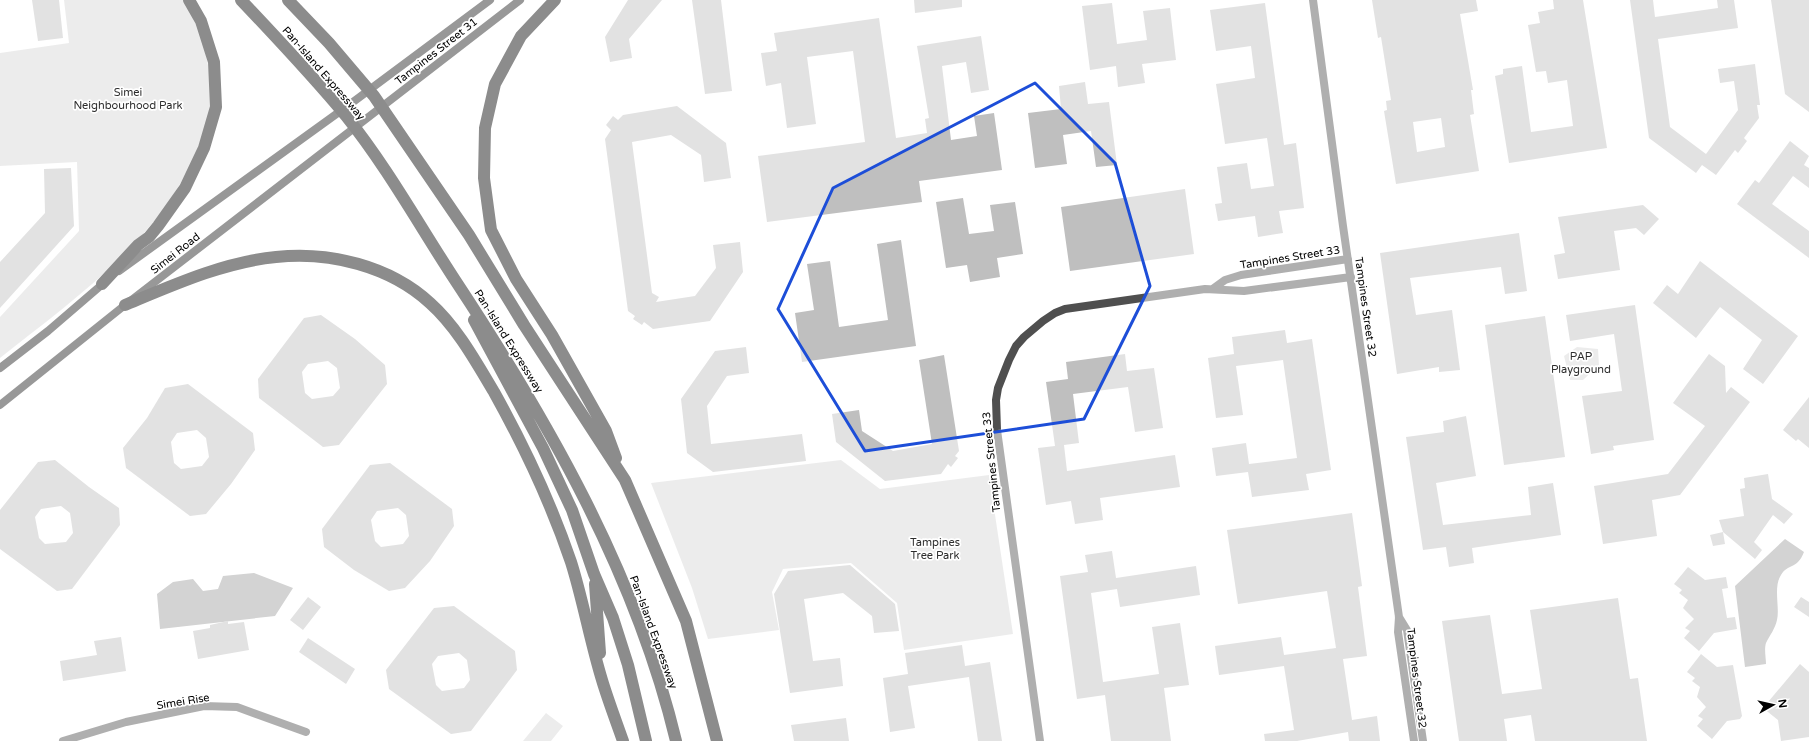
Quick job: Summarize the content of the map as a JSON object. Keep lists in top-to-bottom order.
{
  "streets": {
    "highway": ["Pan-Island Expressway"],
    "main road": ["Tampines Street 31", "Simei Road"],
    "street": ["Tampines Street 33", "Tampines Street 32", "Simei Rise"]
  },
  "crossings": [
    ["Tampines Street 31", "Simei Road"],
    ["Tampines Street 33", "Tampines Street 32"]
  ],
  "parks": ["Simei Neighbourhood Park", "PAP Playground", "Tampines Tree Park"],
  "north": "right"
}
